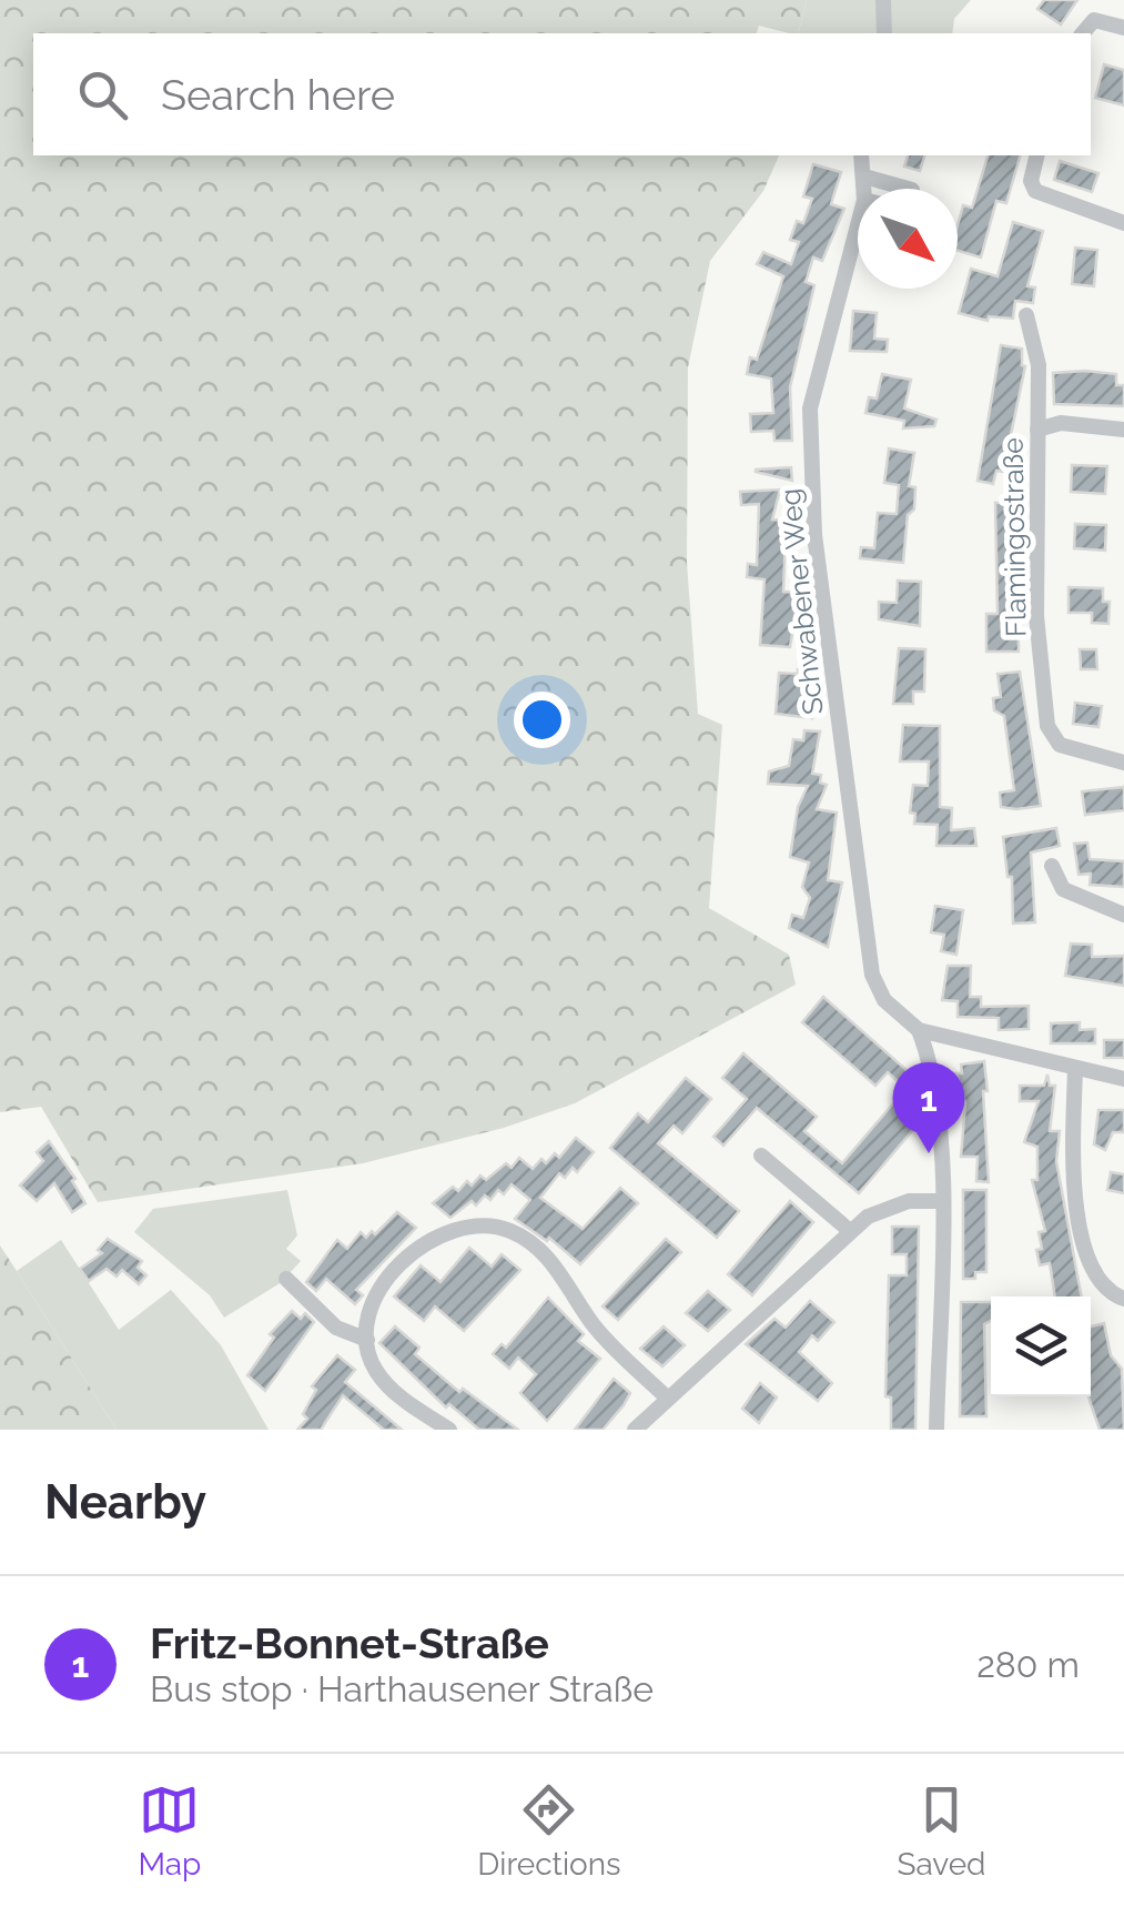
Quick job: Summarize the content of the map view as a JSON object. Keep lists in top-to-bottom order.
{
  "streets": {
    "street": ["Flamingostraße", "Schwabener Weg"]
  },
  "north": "bottom right",
  "page": {
    "search": "Search here",
    "pins": "1",
    "heading": "Nearby",
    "list": [
      {
        "mark": "1",
        "name": "Fritz-Bonnet-Straße",
        "note": "Bus stop · Harthausener Straße",
        "value": "280 m"
      }
    ],
    "nav": ["Map", "Directions", "Saved"]
  }
}
